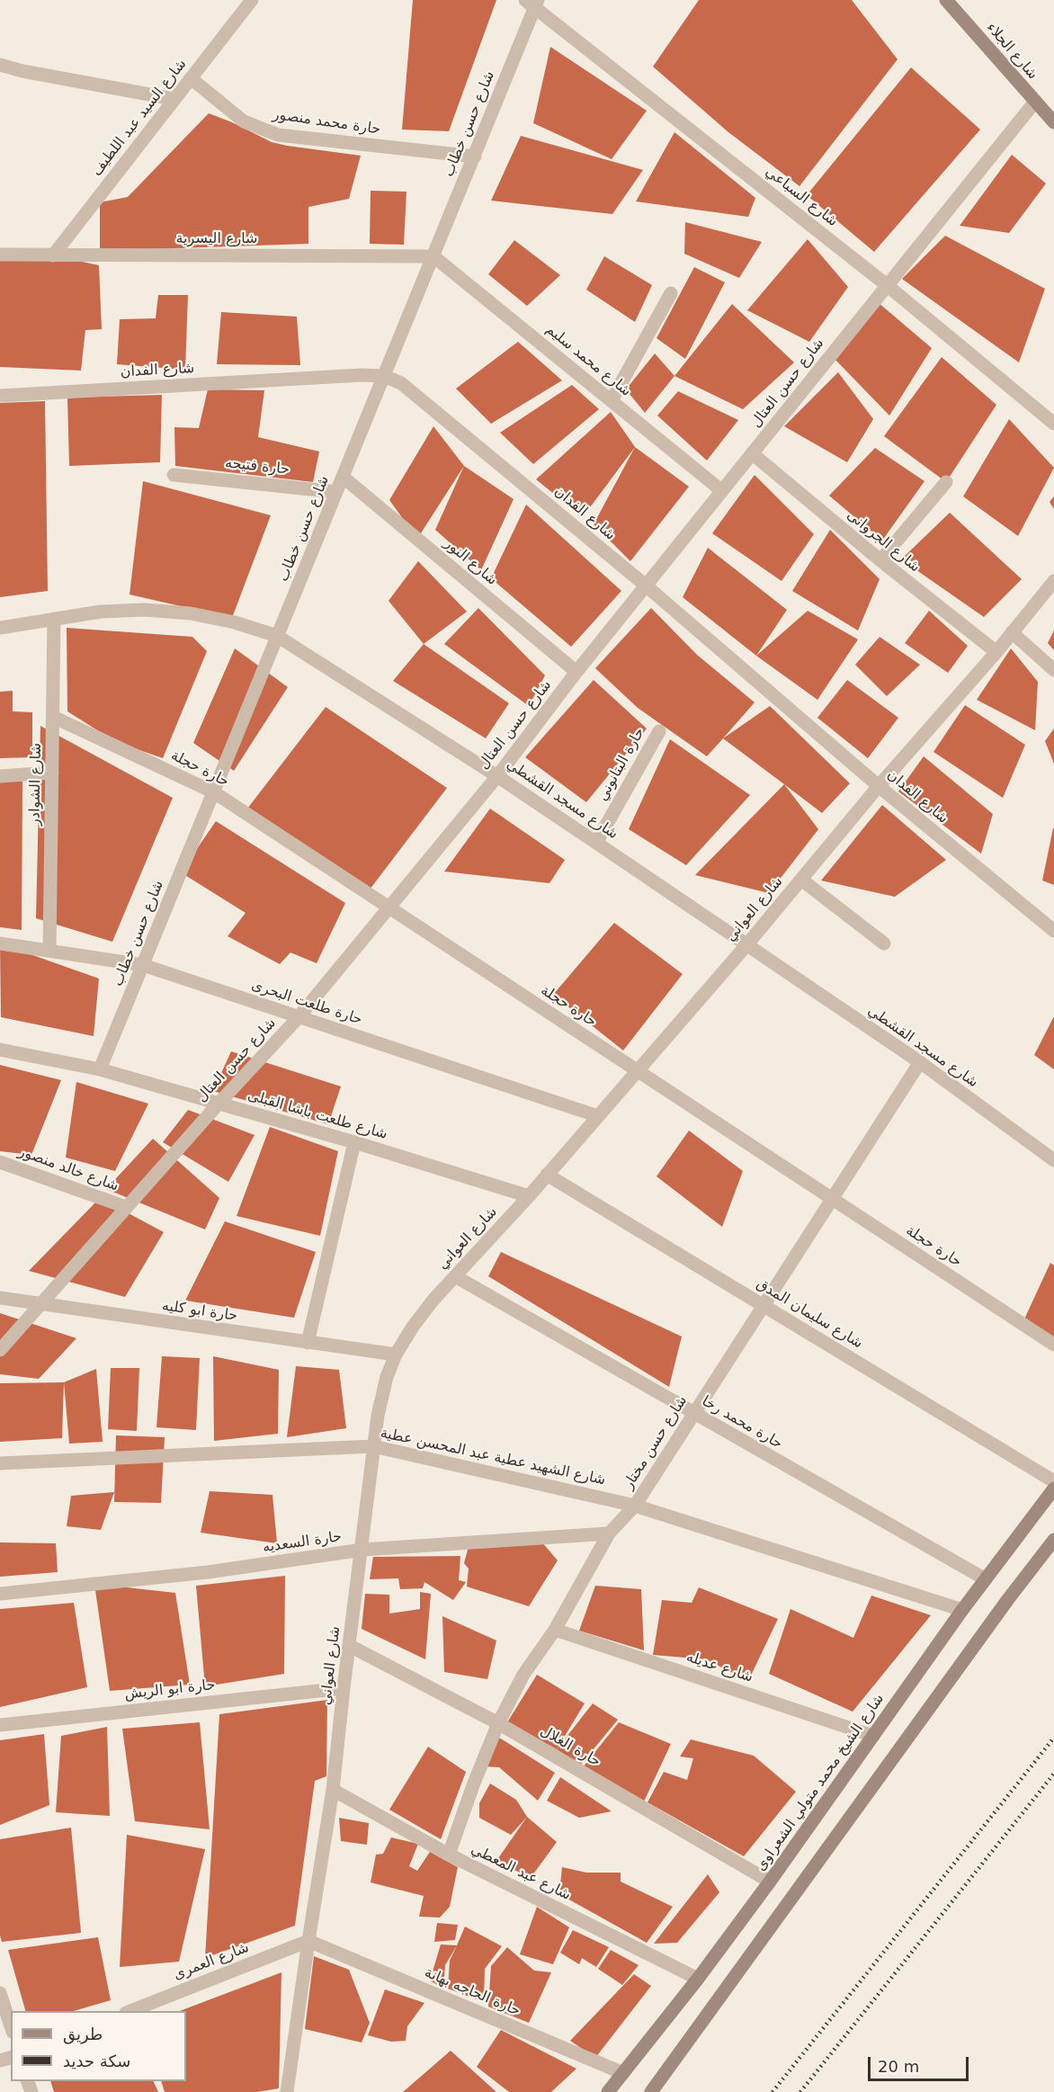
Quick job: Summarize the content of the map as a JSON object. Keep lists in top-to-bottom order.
{
  "streets": {
    "street": [
      "شارع الجلاء",
      "شارع السيد عبد اللطيف",
      "حارة محمد منصور",
      "شارع حسن خطاب",
      "شارع السباعي",
      "شارع اليسرية",
      "شارع محمد سليم",
      "شارع الفدان",
      "شارع حسن العتال",
      "حارة فتيحه",
      "شارع الجروانى",
      "شارع النور",
      "حارة البتانوني",
      "حارة حجلة",
      "شارع الشوادر",
      "شارع مسجد القشطي",
      "شارع العواني",
      "حارة طلعت البحرى",
      "شارع طلعت باشا القبلى",
      "شارع خالد منصور",
      "حارة ابو كليه",
      "شارع سليمان المدق",
      "حارة محمد رخا",
      "شارع حسن مختار",
      "شارع الشهيد عطية عبد المحسن عطية",
      "حارة السعديه",
      "شارع عديله",
      "حارة ابو الريش",
      "حارة الغلال",
      "شارع الشيخ محمد متولي الشعراوى",
      "شارع عبد المعطي",
      "شارع العمرى",
      "حارة الحاجه بهانة"
    ]
  },
  "crossings": [
    ["شارع الجلاء", "شارع حسن العتال"],
    ["شارع السيد عبد اللطيف", "حارة محمد منصور"],
    ["شارع السيد عبد اللطيف", "شارع اليسرية"],
    ["حارة محمد منصور", "شارع حسن خطاب"],
    ["شارع حسن خطاب", "شارع السباعي"],
    ["شارع حسن خطاب", "شارع اليسرية"],
    ["شارع حسن خطاب", "شارع محمد سليم"],
    ["شارع حسن خطاب", "شارع الفدان"],
    ["شارع حسن خطاب", "حارة فتيحه"],
    ["شارع حسن خطاب", "شارع النور"],
    ["شارع حسن خطاب", "حارة حجلة"],
    ["شارع حسن خطاب", "شارع مسجد القشطي"],
    ["شارع حسن خطاب", "حارة طلعت البحرى"],
    ["شارع حسن خطاب", "شارع طلعت باشا القبلى"],
    ["شارع السباعي", "شارع حسن العتال"],
    ["شارع اليسرية", "شارع محمد سليم"],
    ["شارع محمد سليم", "شارع حسن العتال"],
    ["شارع الفدان", "شارع حسن العتال"],
    ["شارع الفدان", "شارع العواني"],
    ["شارع حسن العتال", "شارع الجروانى"],
    ["شارع حسن العتال", "شارع النور"],
    ["شارع حسن العتال", "حارة حجلة"],
    ["شارع حسن العتال", "شارع مسجد القشطي"],
    ["شارع حسن العتال", "حارة طلعت البحرى"],
    ["شارع حسن العتال", "شارع طلعت باشا القبلى"],
    ["شارع حسن العتال", "شارع خالد منصور"],
    ["شارع حسن العتال", "حارة ابو كليه"],
    ["شارع الجروانى", "شارع العواني"],
    ["حارة البتانوني", "شارع مسجد القشطي"],
    ["حارة حجلة", "شارع الشوادر"],
    ["حارة حجلة", "شارع العواني"],
    ["حارة حجلة", "شارع حسن مختار"],
    ["شارع الشوادر", "شارع مسجد القشطي"],
    ["شارع الشوادر", "حارة طلعت البحرى"],
    ["شارع مسجد القشطي", "شارع العواني"],
    ["شارع مسجد القشطي", "شارع حسن مختار"],
    ["شارع العواني", "حارة طلعت البحرى"],
    ["شارع العواني", "شارع طلعت باشا القبلى"],
    ["شارع العواني", "حارة ابو كليه"],
    ["شارع العواني", "شارع سليمان المدق"],
    ["شارع العواني", "حارة محمد رخا"],
    ["شارع العواني", "شارع الشهيد عطية عبد المحسن عطية"],
    ["شارع العواني", "حارة السعديه"],
    ["شارع العواني", "حارة ابو الريش"],
    ["شارع العواني", "حارة الغلال"],
    ["شارع العواني", "شارع عبد المعطي"],
    ["شارع العواني", "شارع العمرى"],
    ["شارع العواني", "حارة الحاجه بهانة"],
    ["شارع سليمان المدق", "شارع حسن مختار"],
    ["حارة محمد رخا", "شارع حسن مختار"],
    ["حارة محمد رخا", "شارع الشيخ محمد متولي الشعراوى"],
    ["شارع حسن مختار", "شارع الشهيد عطية عبد المحسن عطية"],
    ["شارع حسن مختار", "حارة السعديه"],
    ["شارع حسن مختار", "شارع عديله"],
    ["شارع حسن مختار", "حارة الغلال"],
    ["شارع حسن مختار", "شارع عبد المعطي"],
    ["شارع الشهيد عطية عبد المحسن عطية", "شارع الشيخ محمد متولي الشعراوى"],
    ["شارع عديله", "شارع الشيخ محمد متولي الشعراوى"],
    ["حارة الغلال", "شارع الشيخ محمد متولي الشعراوى"],
    ["شارع الشيخ محمد متولي الشعراوى", "شارع عبد المعطي"],
    ["شارع الشيخ محمد متولي الشعراوى", "حارة الحاجه بهانة"],
    ["شارع العمرى", "حارة الحاجه بهانة"]
  ],
  "legend": ["طريق", "سكة حديد"],
  "scale_bar": "20 m"
}
